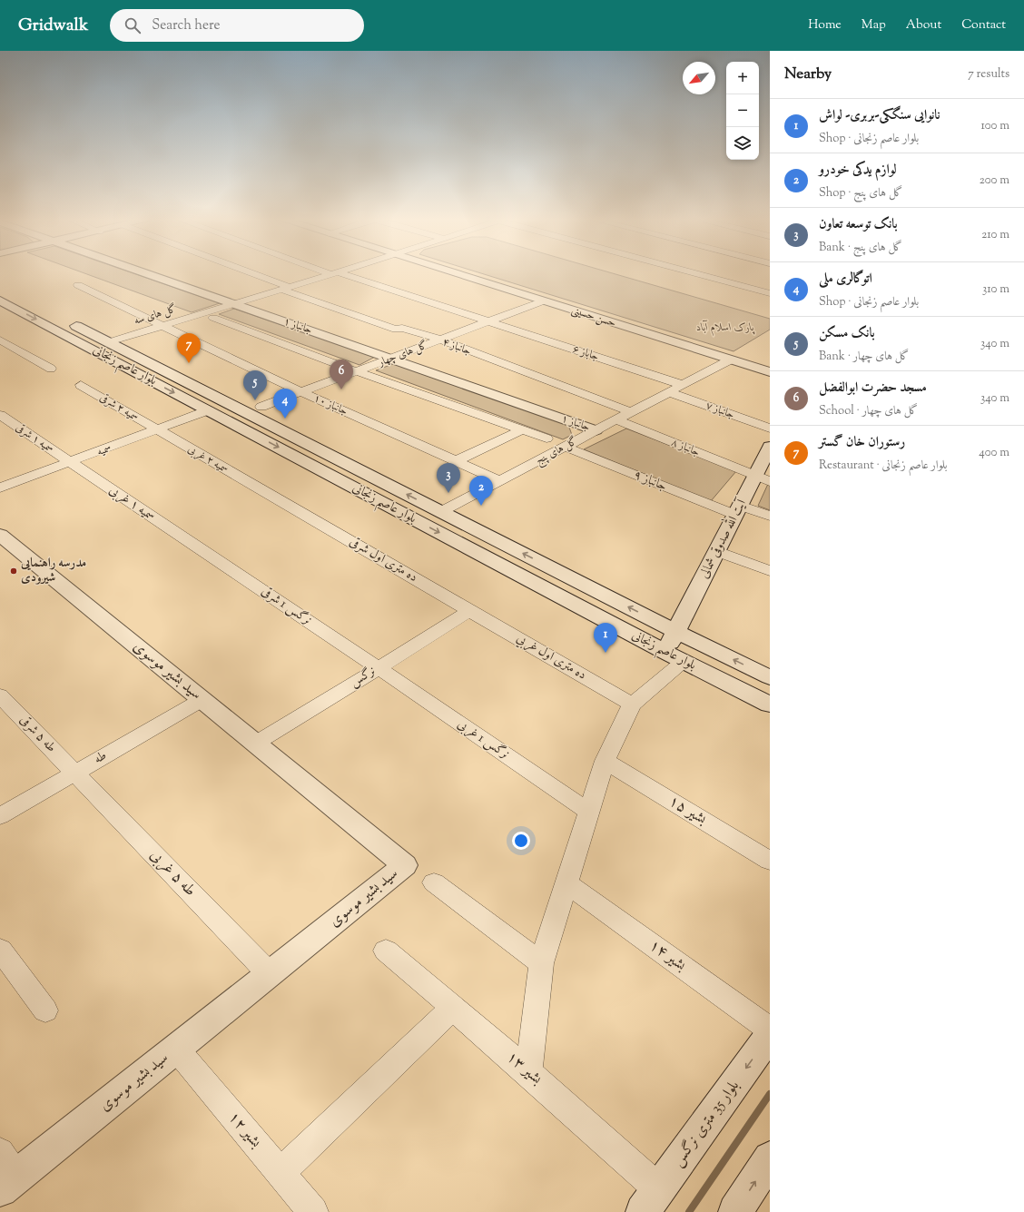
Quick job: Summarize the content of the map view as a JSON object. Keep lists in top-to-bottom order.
{
  "streets": {
    "street": [
      "گل های سه",
      "حسن حسینی",
      "جانباز ۱",
      "جانباز ۴",
      "جاباز ۶",
      "گل های چهار",
      "بلوار عاصم زنجانی",
      "جانباز ۱۰",
      "سمیه ۲ شرقی",
      "جانباز ۷",
      "سمیه ۱ شرقی",
      "جانباز ۸",
      "سمیه",
      "گل های پنج",
      "سمیه ۲ غربی",
      "جانباز ۹",
      "سمیه ۱ غربی",
      "آیت الله صدوقی شمالی",
      "ده متری اول شرقی",
      "نرگس 1 شرقی",
      "ده متری اول غربي",
      "سید بشیر موسوی",
      "نرگس",
      "طه ۵ شرقی",
      "نرگس 1 غربی",
      "طه",
      "بشیر ۱۵",
      "طه ۵ غربی",
      "بشیر ۱۴",
      "بشیر ۱۳",
      "بلوار 35 متری نرگس",
      "بشیر ۱۲"
    ]
  },
  "crossings": [
    ["گل های سه", "جانباز ۱"],
    ["گل های سه", "جانباز ۴"],
    ["گل های سه", "جاباز ۶"],
    ["گل های سه", "بلوار عاصم زنجانی"],
    ["گل های سه", "جانباز ۱۰"],
    ["حسن حسینی", "گل های چهار"],
    ["حسن حسینی", "گل های پنج"],
    ["جانباز ۱", "گل های چهار"],
    ["جانباز ۱", "گل های پنج"],
    ["جانباز ۴", "گل های چهار"],
    ["جانباز ۴", "گل های پنج"],
    ["جاباز ۶", "گل های چهار"],
    ["جاباز ۶", "گل های پنج"],
    ["گل های چهار", "جانباز ۱۰"],
    ["بلوار عاصم زنجانی", "سمیه"],
    ["بلوار عاصم زنجانی", "گل های پنج"],
    ["بلوار عاصم زنجانی", "آیت الله صدوقی شمالی"],
    ["جانباز ۱۰", "گل های پنج"],
    ["سمیه ۲ شرقی", "سمیه"],
    ["سمیه ۲ شرقی", "سمیه ۲ غربی"],
    ["جانباز ۷", "گل های پنج"],
    ["سمیه ۱ شرقی", "سمیه"],
    ["سمیه ۱ شرقی", "سمیه ۱ غربی"],
    ["جانباز ۸", "گل های پنج"],
    ["جانباز ۸", "آیت الله صدوقی شمالی"],
    ["سمیه", "سمیه ۲ غربی"],
    ["سمیه", "سمیه ۱ غربی"],
    ["گل های پنج", "جانباز ۹"],
    ["سمیه ۲ غربی", "ده متری اول شرقی"],
    ["جانباز ۹", "آیت الله صدوقی شمالی"],
    ["سمیه ۱ غربی", "نرگس 1 شرقی"],
    ["ده متری اول شرقی", "ده متری اول غربي"],
    ["ده متری اول شرقی", "نرگس"],
    ["نرگس 1 شرقی", "نرگس"],
    ["نرگس 1 شرقی", "نرگس 1 غربی"],
    ["ده متری اول غربي", "نرگس"],
    ["سید بشیر موسوی", "نرگس"],
    ["سید بشیر موسوی", "طه"],
    ["سید بشیر موسوی", "طه ۵ غربی"],
    ["سید بشیر موسوی", "بشیر ۱۲"],
    ["نرگس", "نرگس 1 غربی"],
    ["طه ۵ شرقی", "طه"],
    ["طه ۵ شرقی", "طه ۵ غربی"],
    ["طه", "طه ۵ غربی"],
    ["بشیر ۱۳", "بلوار 35 متری نرگس"]
  ],
  "parks": ["پارک اسلام آباد"],
  "places": ["مدرسه راهنمایی شیرودی"],
  "north": "bottom left",
  "page": {
    "header": "Gridwalk",
    "search": "Search here",
    "nav": [
      "Home",
      "Map",
      "About",
      "Contact"
    ],
    "heading": ["Nearby", "7 results"],
    "map_buttons": ["+", "−"],
    "list": [
      {
        "mark": "1",
        "name": "نانوایی سنگکی-بربری- لواش",
        "note": "Shop · بلوار عاصم زنجانی",
        "value": "100 m"
      },
      {
        "mark": "2",
        "name": "لوازم یدکی خودرو",
        "note": "Shop · گل های پنج",
        "value": "200 m"
      },
      {
        "mark": "3",
        "name": "بانک توسعه تعاون",
        "note": "Bank · گل های پنج",
        "value": "210 m"
      },
      {
        "mark": "4",
        "name": "اتوگالری ملی",
        "note": "Shop · بلوار عاصم زنجانی",
        "value": "310 m"
      },
      {
        "mark": "5",
        "name": "بانک مسکن",
        "note": "Bank · گل های چهار",
        "value": "340 m"
      },
      {
        "mark": "6",
        "name": "مسجد حضرت ابوالفضل",
        "note": "School · گل های چهار",
        "value": "340 m"
      },
      {
        "mark": "7",
        "name": "رستوران خان گستر",
        "note": "Restaurant · بلوار عاصم زنجانی",
        "value": "400 m"
      }
    ],
    "pins": [
      "7",
      "6",
      "5",
      "4",
      "3",
      "2",
      "1"
    ]
  }
}
